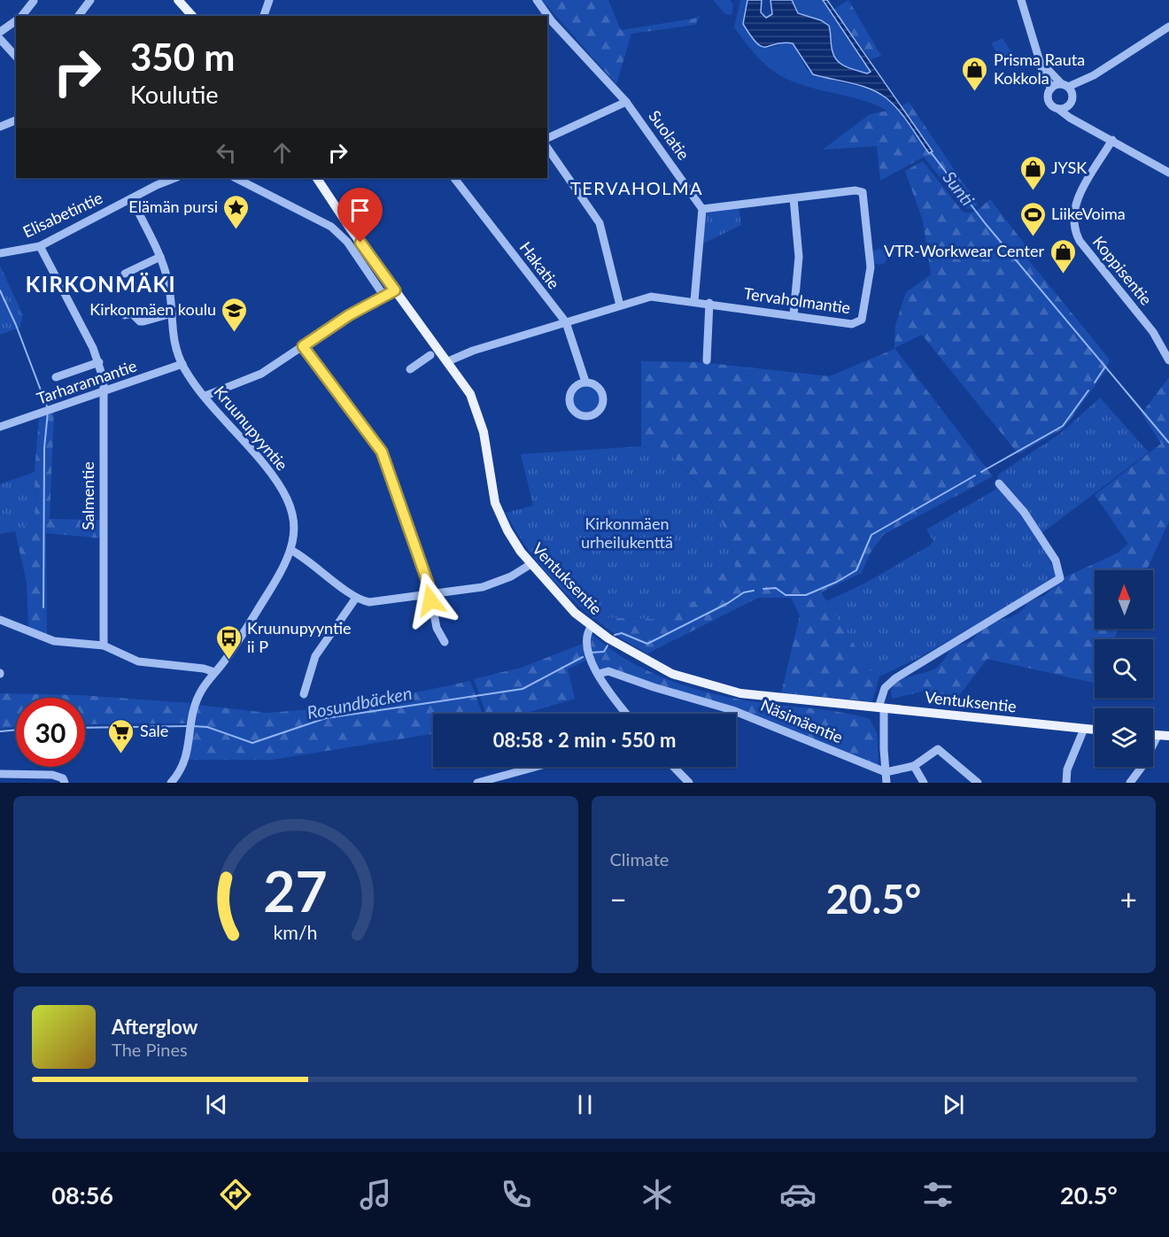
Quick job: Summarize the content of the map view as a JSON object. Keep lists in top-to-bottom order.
{
  "streets": {
    "main road": ["Ventuksentie"],
    "street": [
      "Suolatie",
      "Elisabetintie",
      "Hakatie",
      "Koppisentie",
      "Tervaholmantie",
      "Tarharannantie",
      "Kruunupyyntie",
      "Salmentie",
      "Näsimäentie"
    ]
  },
  "crossings": [
    ["Suolatie", "Tervaholmantie"],
    ["Elisabetintie", "Kruunupyyntie"],
    ["Elisabetintie", "Salmentie"],
    ["Hakatie", "Tervaholmantie"],
    ["Tervaholmantie", "Ventuksentie"],
    ["Tarharannantie", "Kruunupyyntie"],
    ["Tarharannantie", "Salmentie"]
  ],
  "districts": ["TERVAHOLMA", "KIRKONMÄKI"],
  "water": ["Sunti", "Rosundbäcken"],
  "parks": ["Kirkonmäen urheilukenttä"],
  "places": {
    "shop": ["Prisma Rauta Kokkola", "JYSK", "VTR-Workwear Center"],
    "place": ["Elämän pursi"],
    "sports": ["LiikeVoima"],
    "school or university": ["Kirkonmäen koulu"],
    "bus stop": ["Kruunupyyntie ii P"],
    "supermarket": ["Sale"]
  },
  "north": "top",
  "page": {
    "turn": ["350 m", "Koulutie"],
    "limit": "30",
    "trip": "08:58 · 2 min · 550 m",
    "tile": "Climate",
    "heat": ["−", "20.5°", "+"],
    "song": ["Afterglow", "The Pines"],
    "tabs": ["08:56", "20.5°"],
    "gauge": ["27", "km/h"]
  }
}
